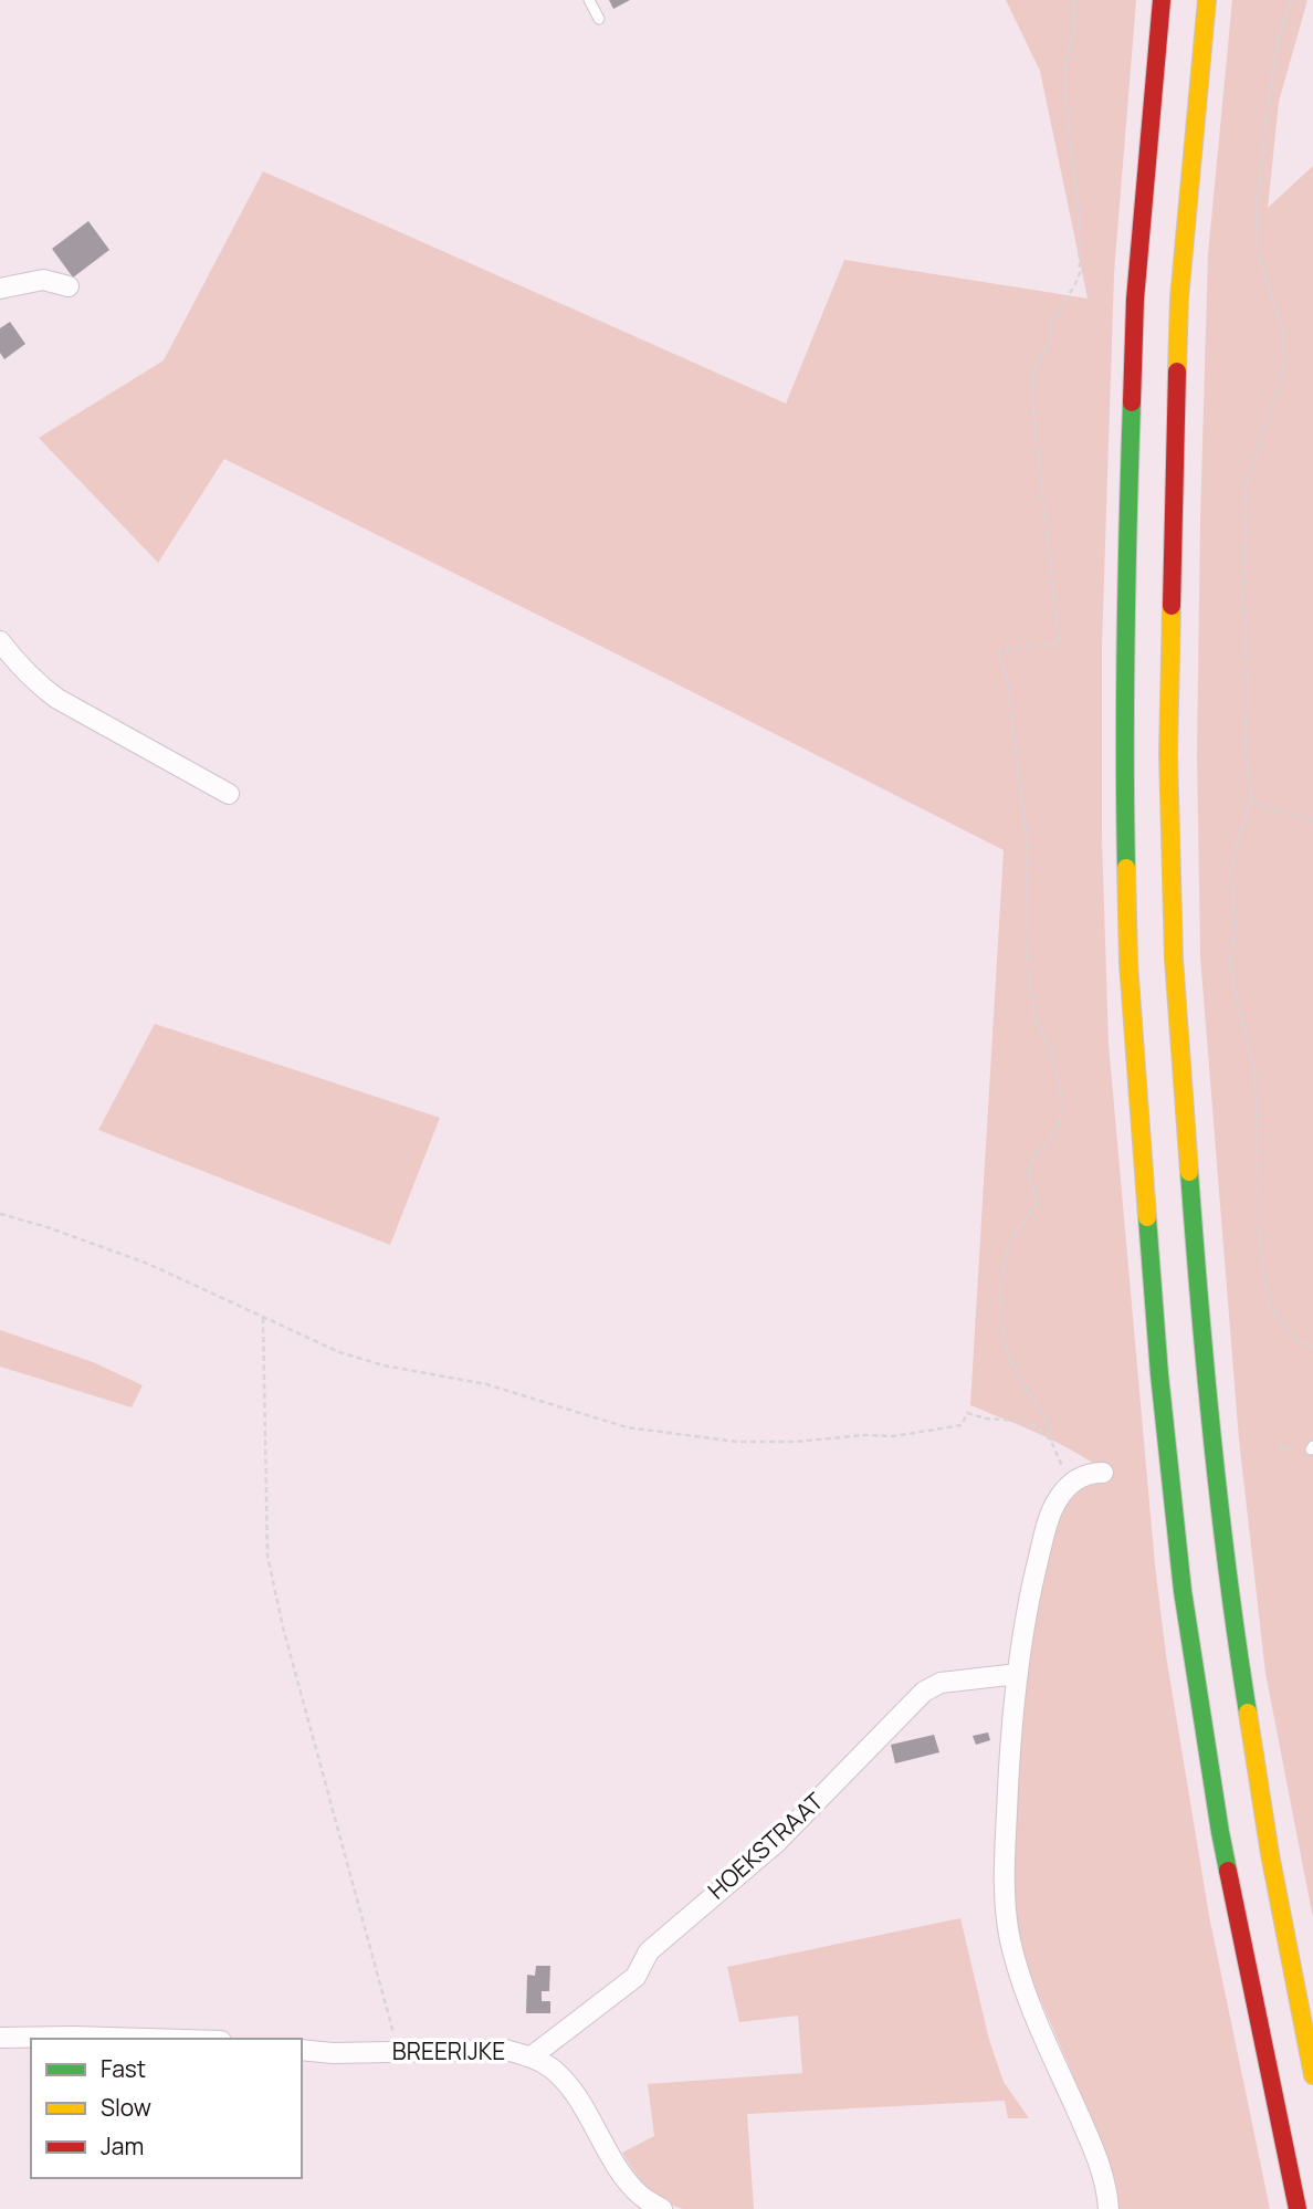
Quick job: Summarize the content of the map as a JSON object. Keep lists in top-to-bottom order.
{
  "streets": {
    "street": ["HOEKSTRAAT", "BREERIJKE"]
  },
  "crossings": [
    ["HOEKSTRAAT", "BREERIJKE"]
  ],
  "legend": ["Fast", "Slow", "Jam"]
}
